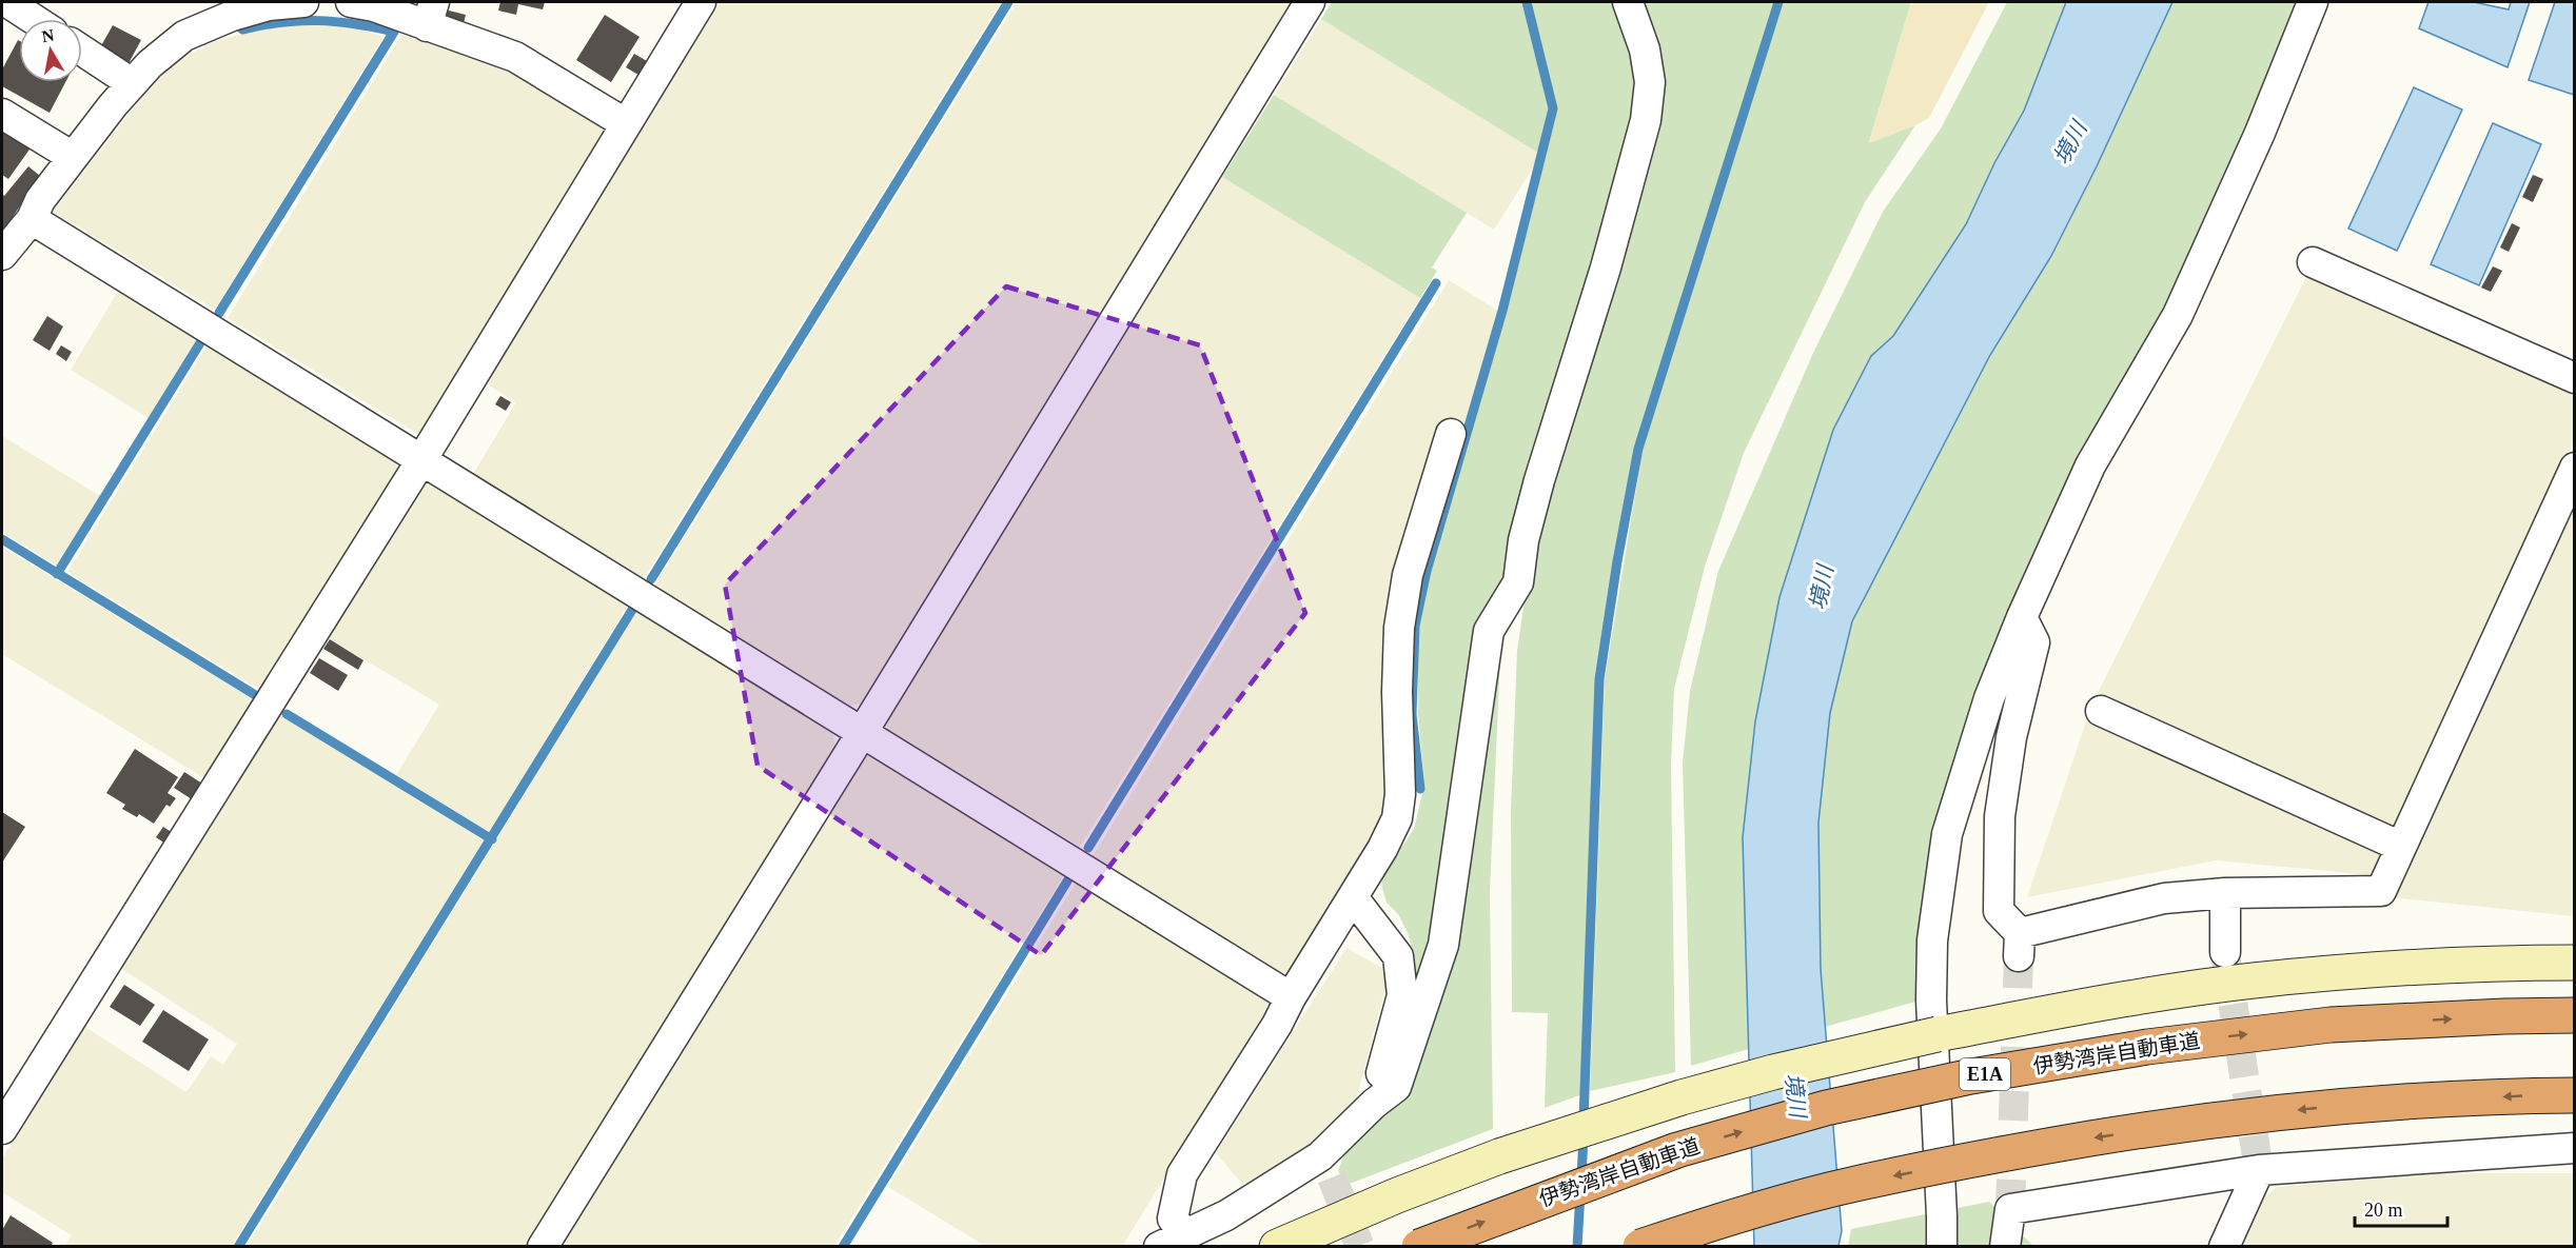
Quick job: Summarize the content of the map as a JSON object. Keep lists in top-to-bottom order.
{
  "streets": {
    "highway": ["伊勢湾岸自動車道", "E1A"]
  },
  "water": ["境川"],
  "scale_bar": "20 m",
  "north": "top"
}
